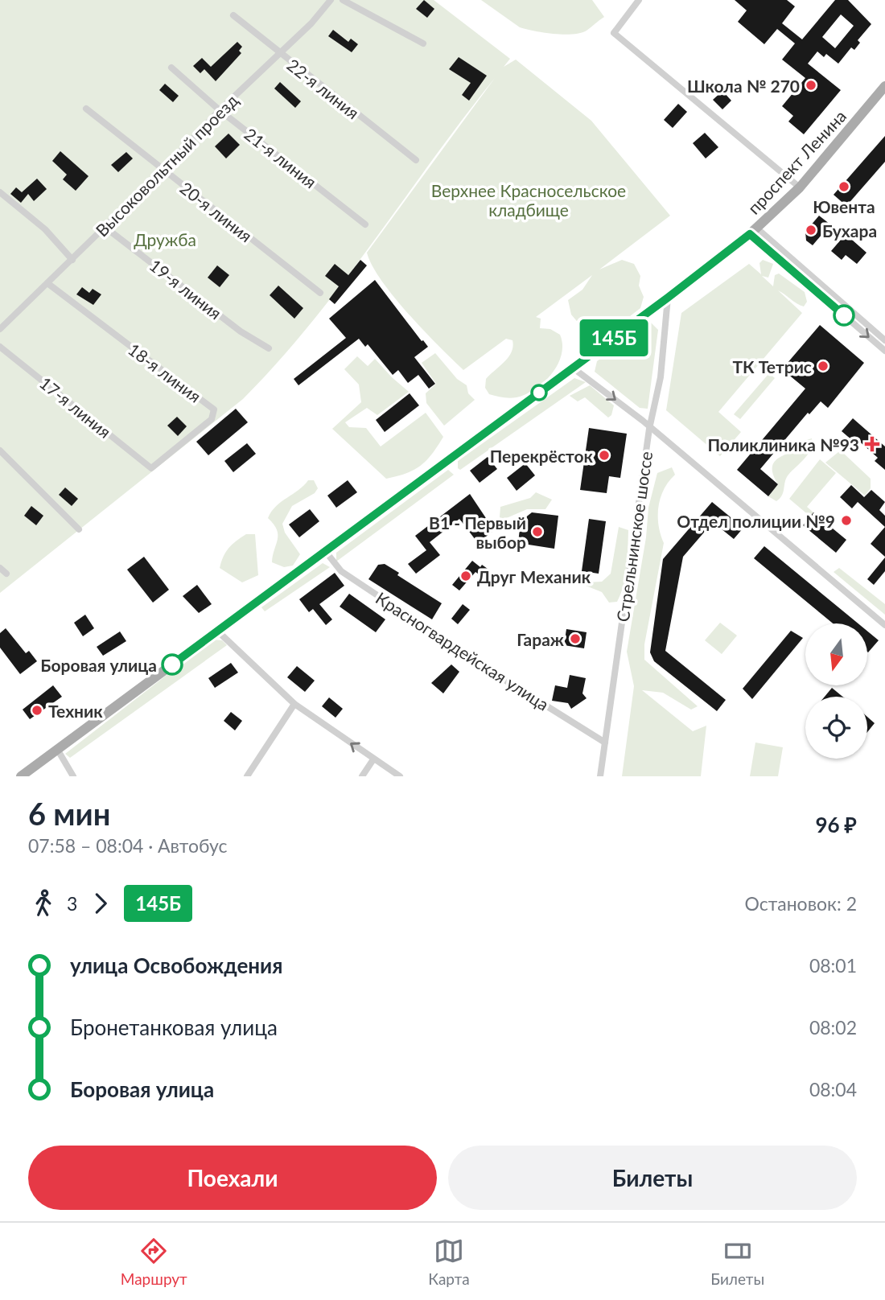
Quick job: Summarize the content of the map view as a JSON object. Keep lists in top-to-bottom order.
{
  "streets": {
    "main road": ["проспект Ленина"],
    "street": [
      "22-я линия",
      "21-я линия",
      "Высоковольтный проезд",
      "20-я линия",
      "19-я линия",
      "18-я линия",
      "17-я линия",
      "Стрельнинское шоссе",
      "Красногвардейская улица"
    ]
  },
  "crossings": [
    ["22-я линия", "Высоковольтный проезд"],
    ["21-я линия", "Высоковольтный проезд"],
    ["проспект Ленина", "Стрельнинское шоссе"],
    ["проспект Ленина", "Красногвардейская улица"],
    ["Высоковольтный проезд", "20-я линия"],
    ["Высоковольтный проезд", "19-я линия"],
    ["Высоковольтный проезд", "18-я линия"],
    ["18-я линия", "17-я линия"],
    ["Стрельнинское шоссе", "Красногвардейская улица"]
  ],
  "parks": ["Верхнее Красносельское кладбище", "Дружба"],
  "places": {
    "other": [
      "Школа № 270",
      "Ювента",
      "Бухара",
      "ТК Тетрис",
      "Перекрёсток",
      "Отдел полиции №9",
      "В1 - Первый выбор",
      "Друг Механик",
      "Гараж",
      "Боровая улица",
      "Техник"
    ],
    "health": ["Поликлиника №93"]
  },
  "lines": ["bus line 145Б"],
  "north": "bottom",
  "page": {
    "on_map": "145Б",
    "heading": ["6 мин", "07:58 – 08:04 · Автобус", "96 ₽"],
    "legs": ["3", "145Б", "Остановок: 2"],
    "list": [
      {
        "name": "улица Освобождения",
        "value": "08:01"
      },
      {
        "name": "Бронетанковая улица",
        "value": "08:02"
      },
      {
        "name": "Боровая улица",
        "value": "08:04"
      }
    ],
    "buttons": ["Поехали", "Билеты"],
    "tabs": ["Маршрут", "Карта", "Билеты"]
  }
}
